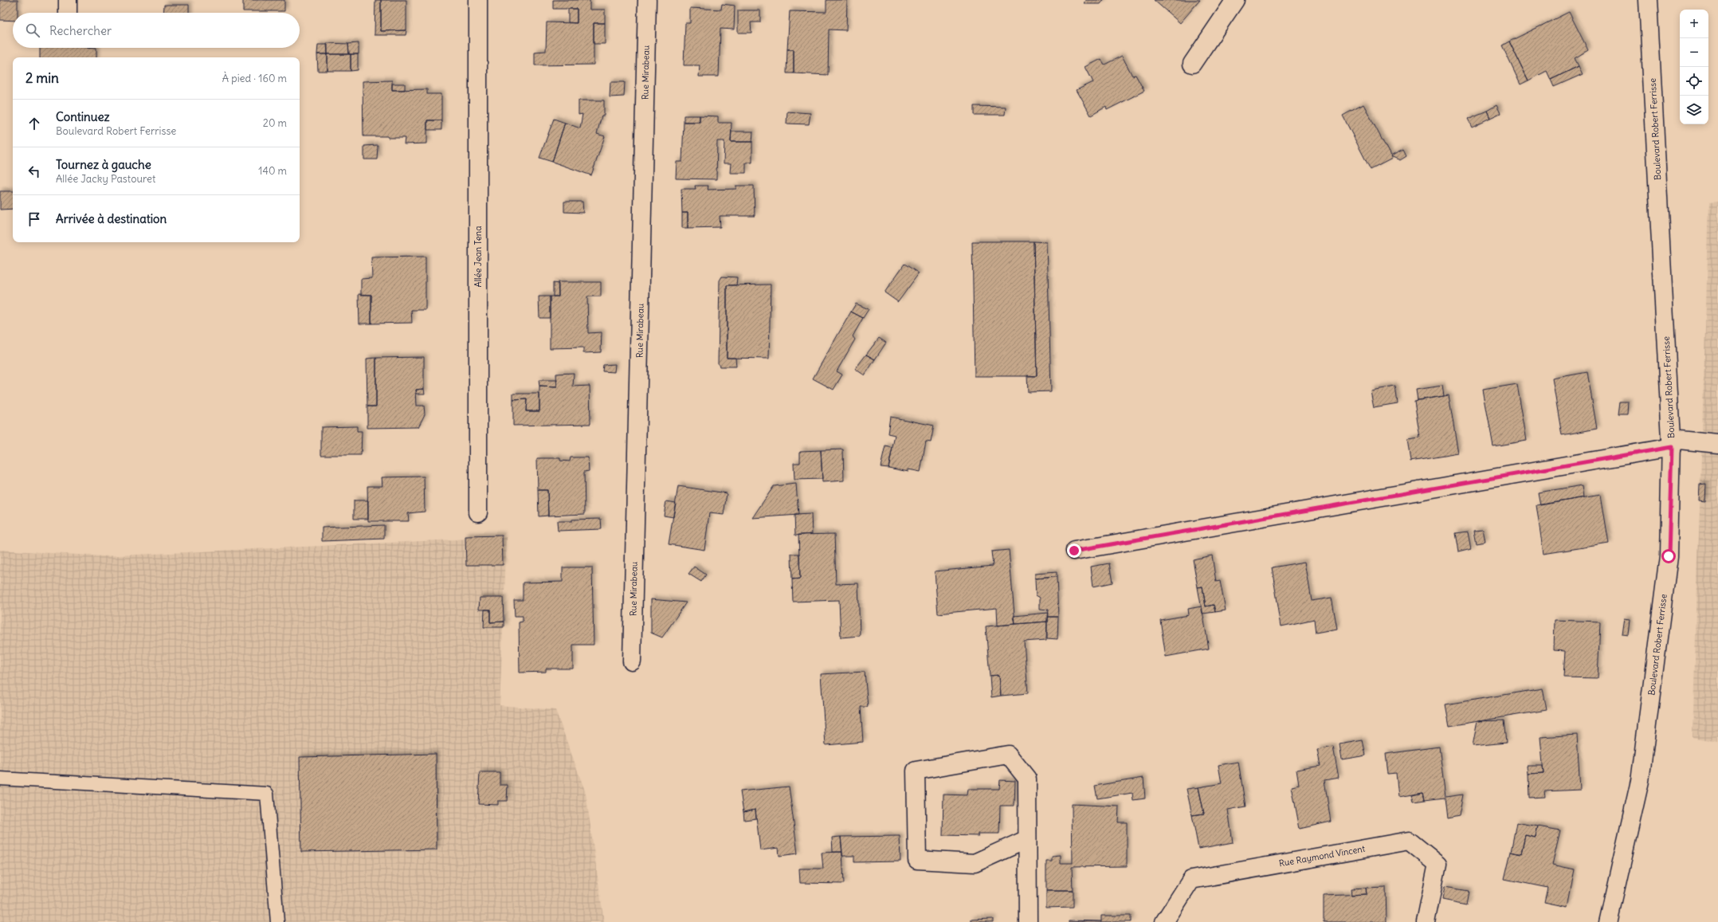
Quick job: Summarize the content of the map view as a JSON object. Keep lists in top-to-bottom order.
{
  "streets": {
    "street": [
      "Rue Mirabeau",
      "Boulevard Robert Ferrisse",
      "Allée Jean Tena",
      "Rue Raymond Vincent"
    ]
  },
  "page": {
    "map_buttons": ["+", "−"],
    "search": "Rechercher",
    "heading": ["2 min", "À pied · 160 m"],
    "list": [
      ["Continuez", "Boulevard Robert Ferrisse", "20 m"],
      ["Tournez à gauche", "Allée Jacky Pastouret", "140 m"],
      "Arrivée à destination"
    ]
  }
}
